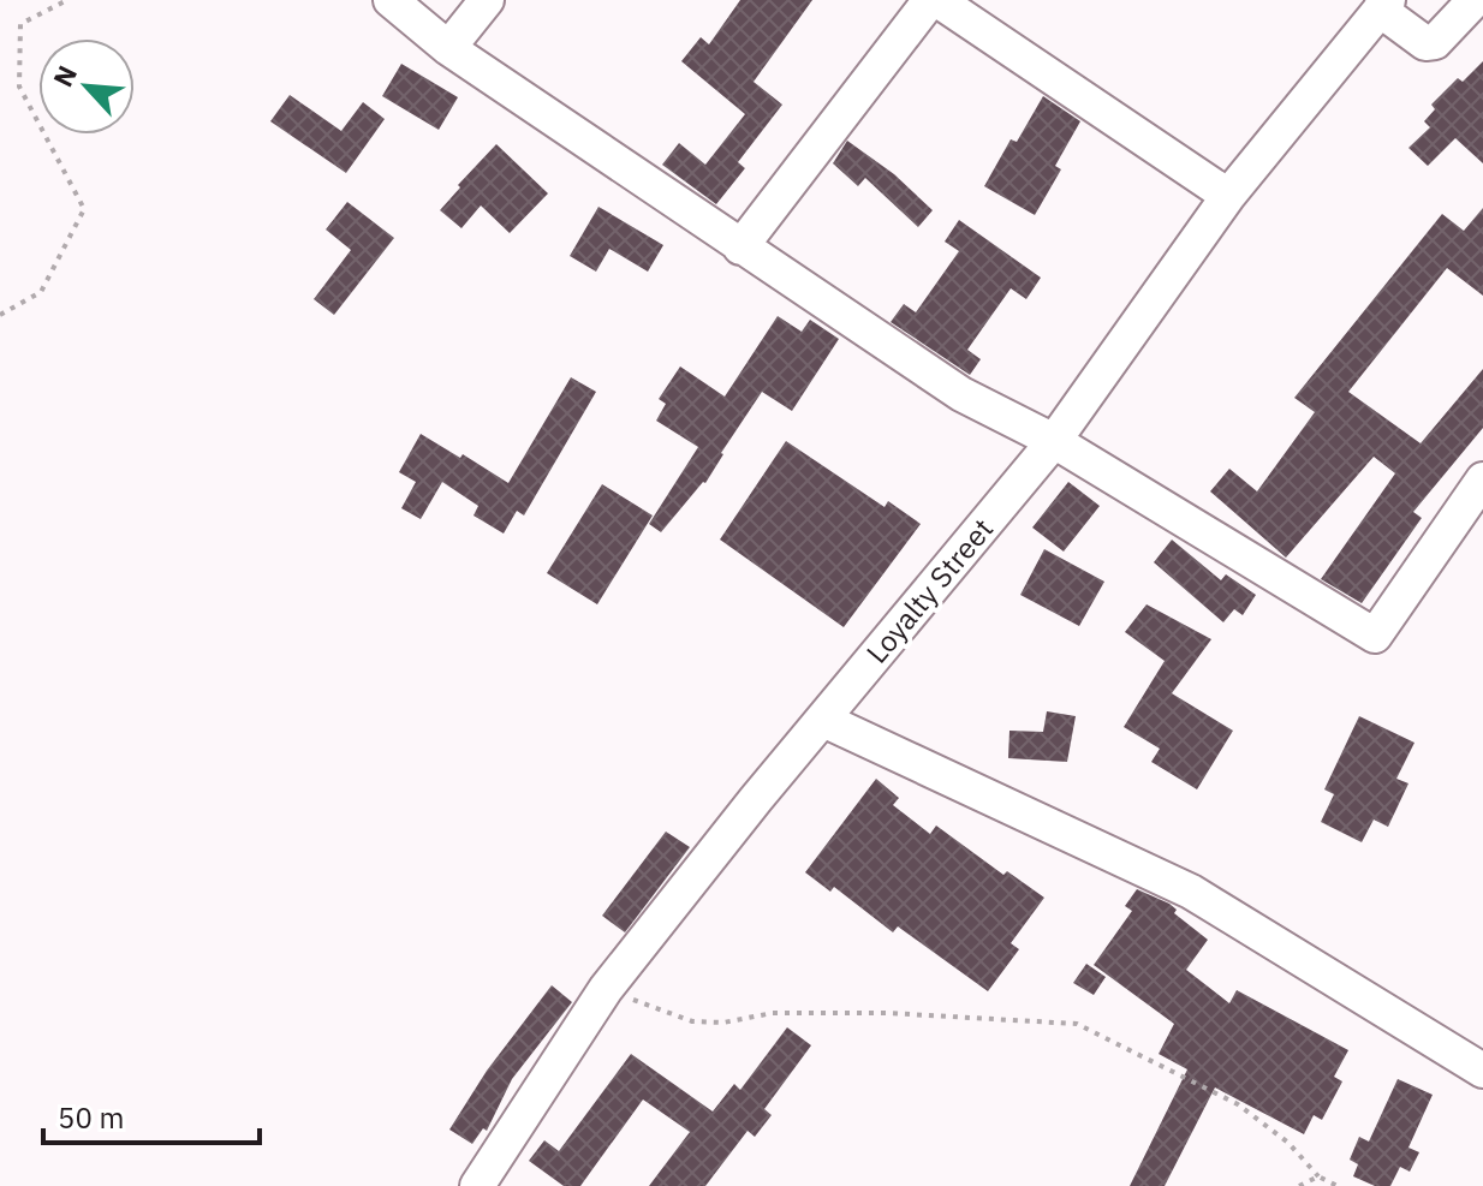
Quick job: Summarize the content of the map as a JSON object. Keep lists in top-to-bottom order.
{
  "streets": {
    "street": ["Loyalty Street"]
  },
  "scale_bar": "50 m",
  "north": "top left"
}
